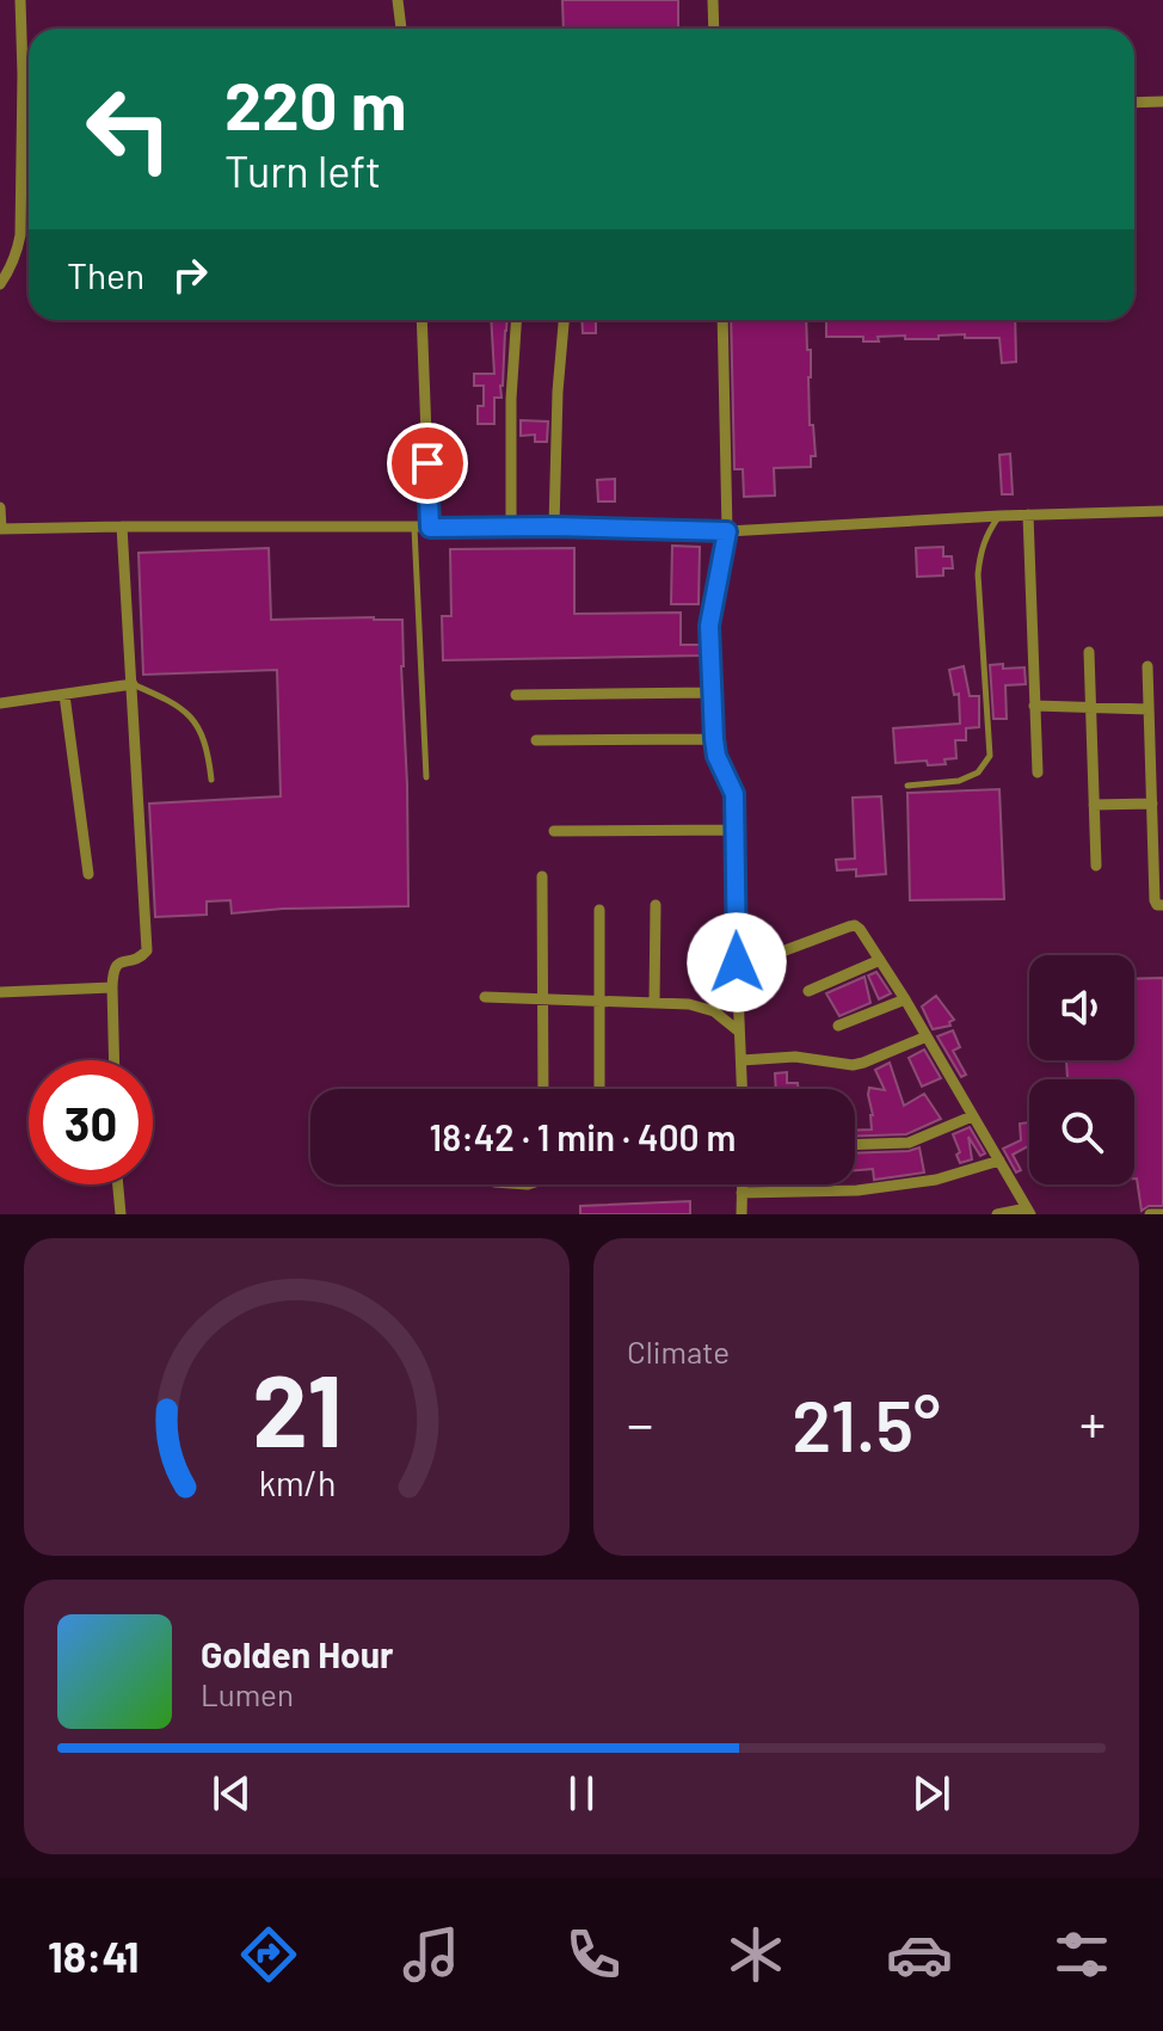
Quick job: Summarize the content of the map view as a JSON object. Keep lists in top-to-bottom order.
{
  "page": {
    "turn": ["220 m", "Turn left"],
    "then": "Then",
    "limit": "30",
    "trip": "18:42 · 1 min · 400 m",
    "tile": "Climate",
    "heat": ["−", "21.5°", "+"],
    "song": ["Golden Hour", "Lumen"],
    "tabs": "18:41",
    "gauge": ["21", "km/h"]
  }
}
